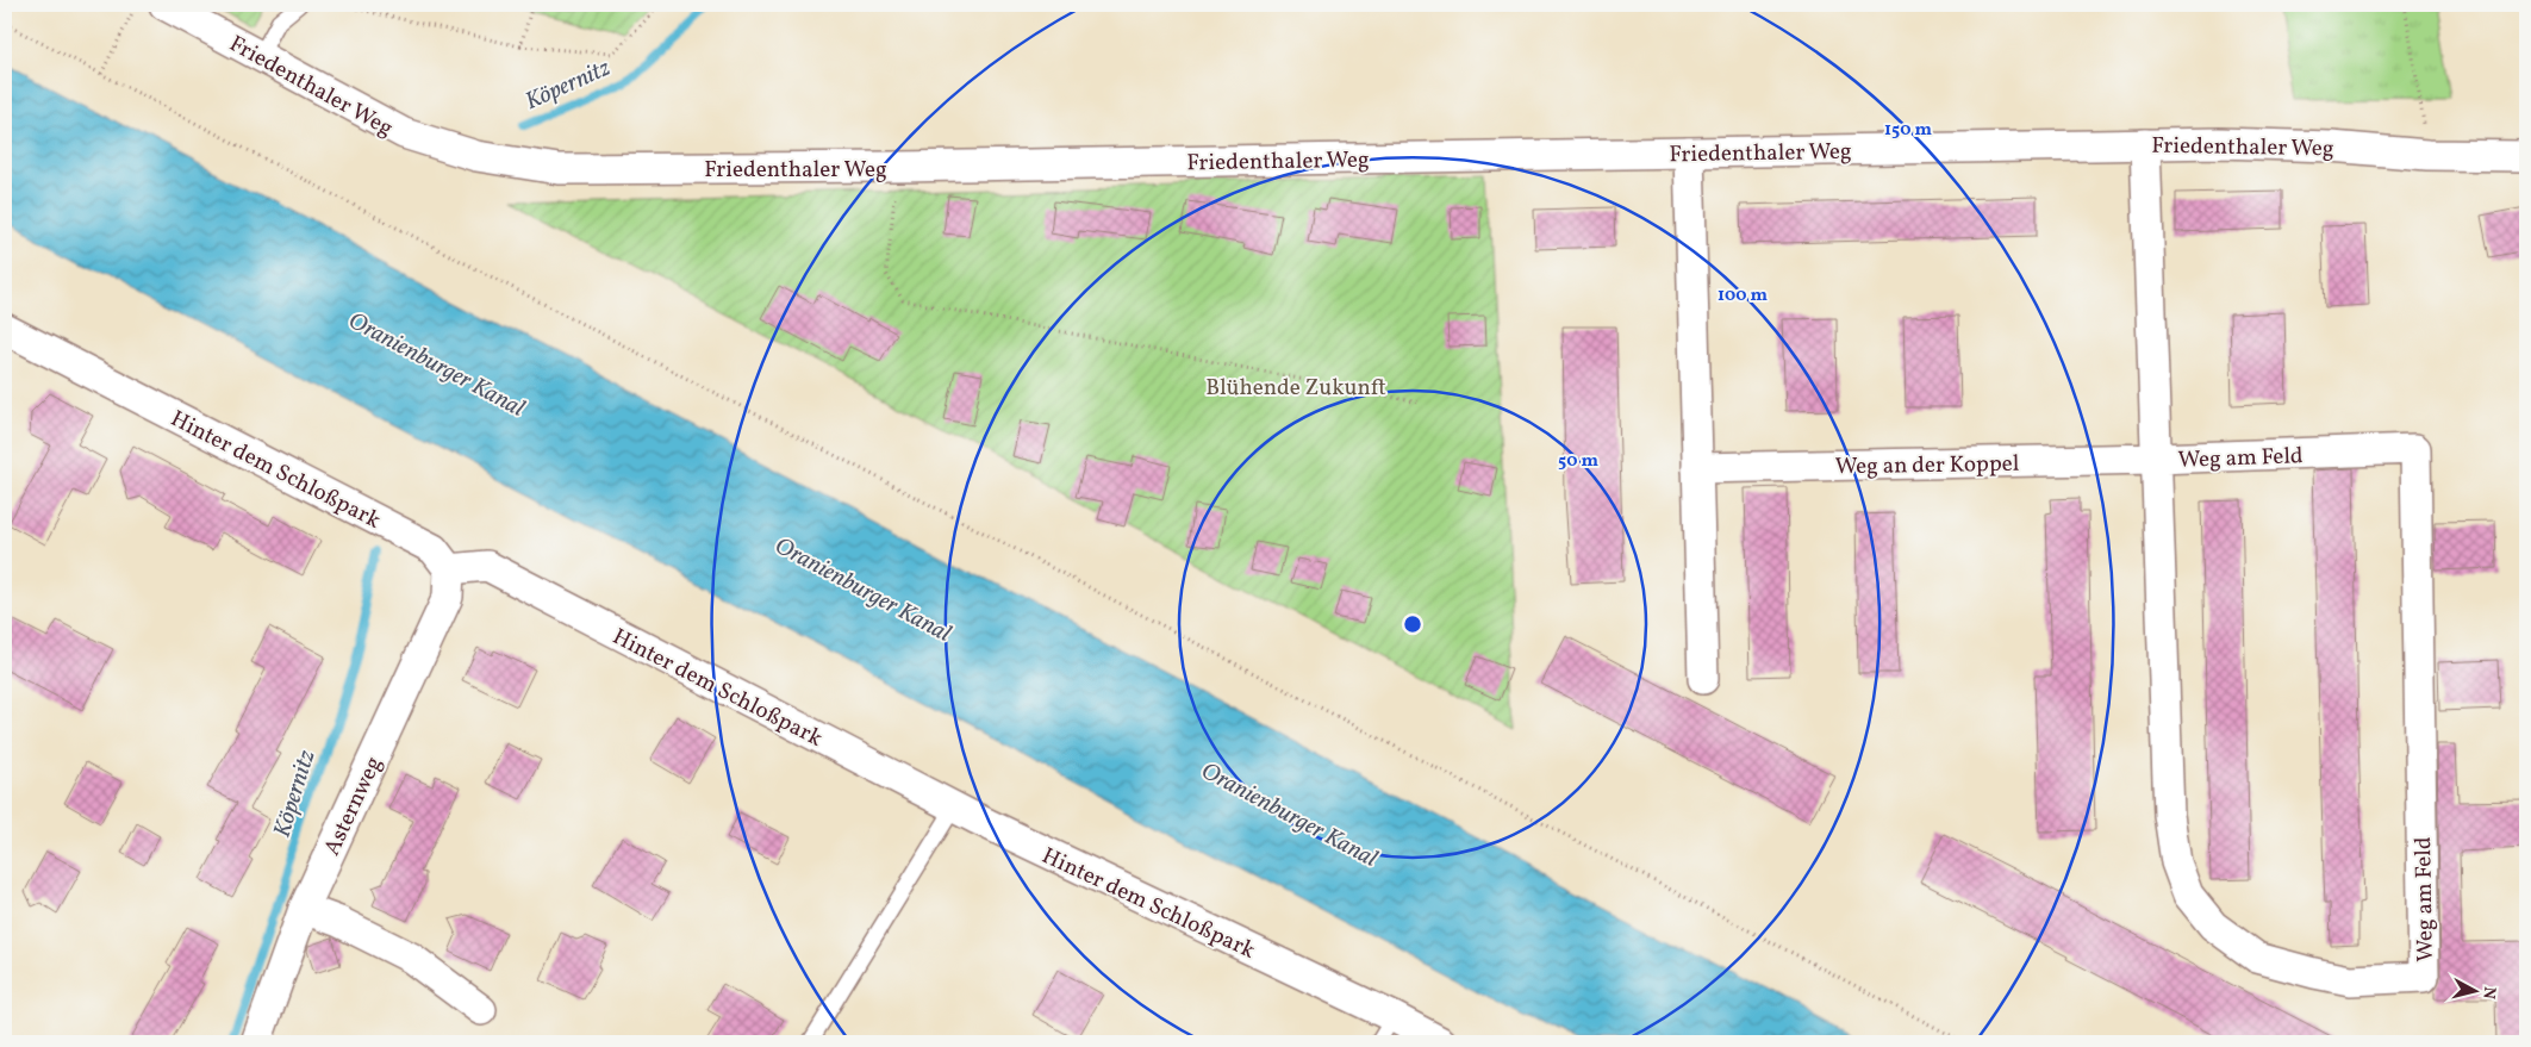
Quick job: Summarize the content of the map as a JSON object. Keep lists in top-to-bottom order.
{
  "streets": {
    "street": [
      "Friedenthaler Weg",
      "Weg am Feld",
      "Weg an der Koppel",
      "Hinter dem Schloßpark",
      "Asternweg"
    ]
  },
  "crossings": [
    ["Friedenthaler Weg", "Weg am Feld"],
    ["Weg am Feld", "Weg an der Koppel"],
    ["Hinter dem Schloßpark", "Asternweg"]
  ],
  "water": ["Köpernitz", "Oranienburger Kanal"],
  "parks": ["Blühende Zukunft"],
  "north": "right",
  "rings": ["150 m", "100 m", "50 m"]
}
